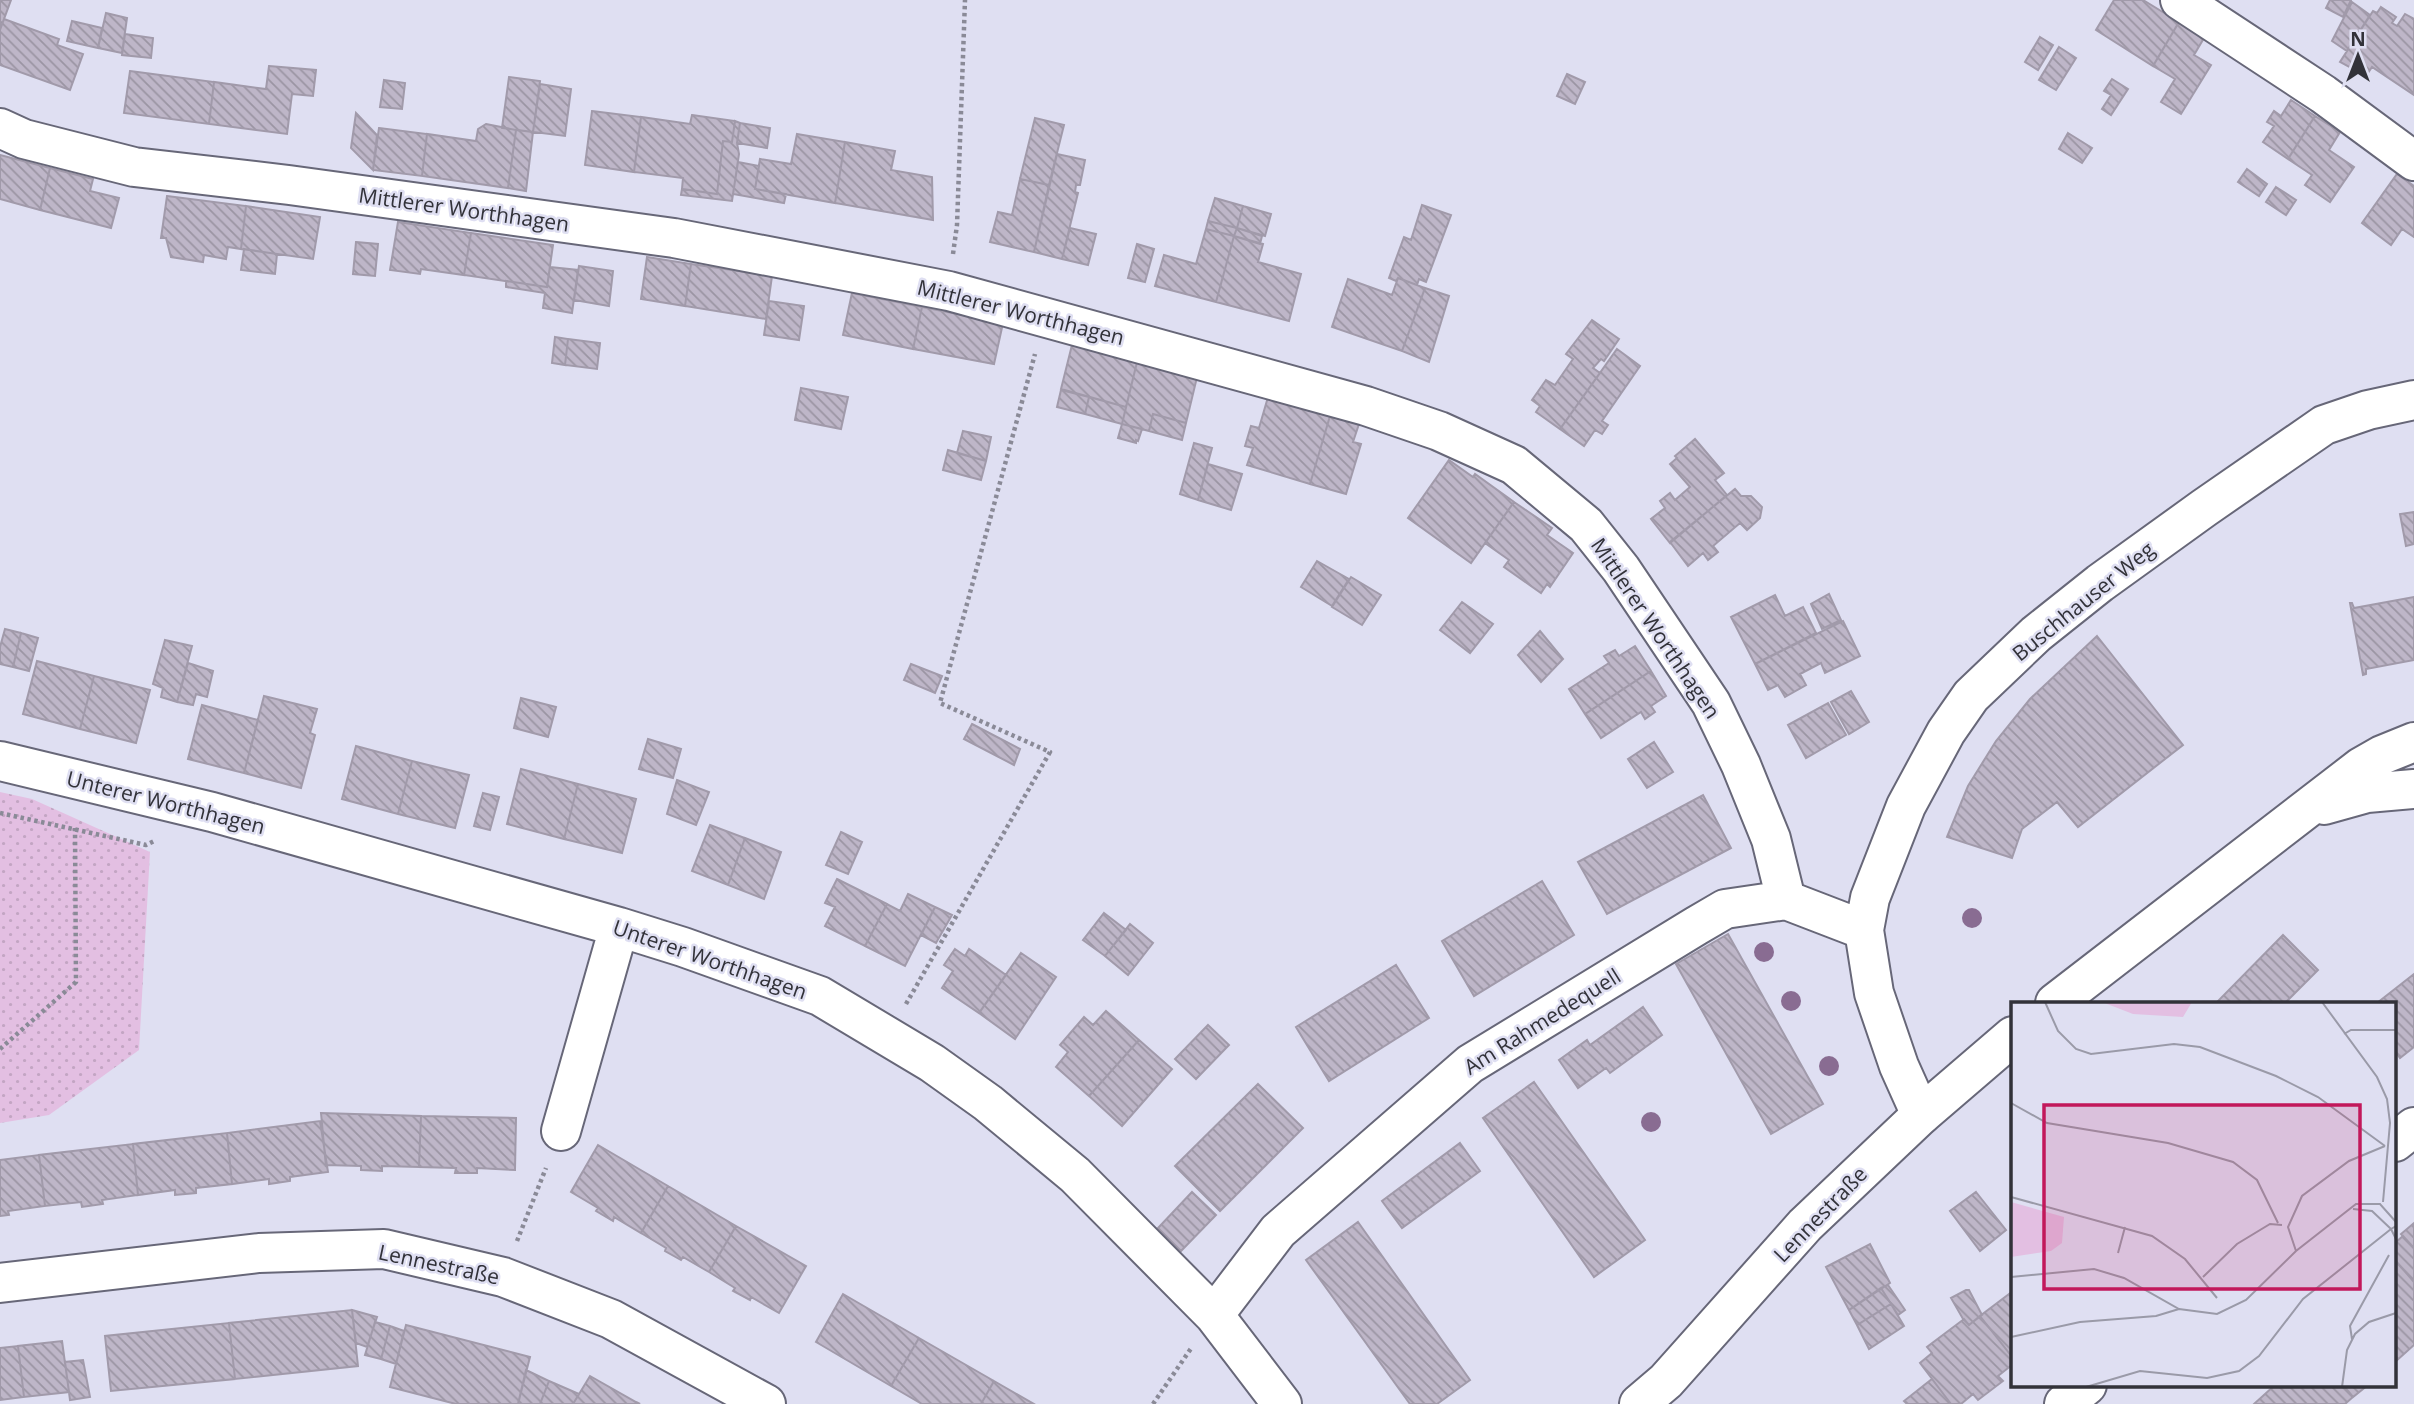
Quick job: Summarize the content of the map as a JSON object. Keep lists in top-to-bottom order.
{
  "streets": {
    "street": [
      "Mittlerer Worthhagen",
      "Buschhauser Weg",
      "Unterer Worthhagen",
      "Am Rahmedequell",
      "Lennestraße"
    ]
  },
  "crossings": [
    ["Mittlerer Worthhagen", "Am Rahmedequell"],
    ["Buschhauser Weg", "Am Rahmedequell"],
    ["Buschhauser Weg", "Lennestraße"],
    ["Unterer Worthhagen", "Am Rahmedequell"]
  ],
  "north": "top"
}
